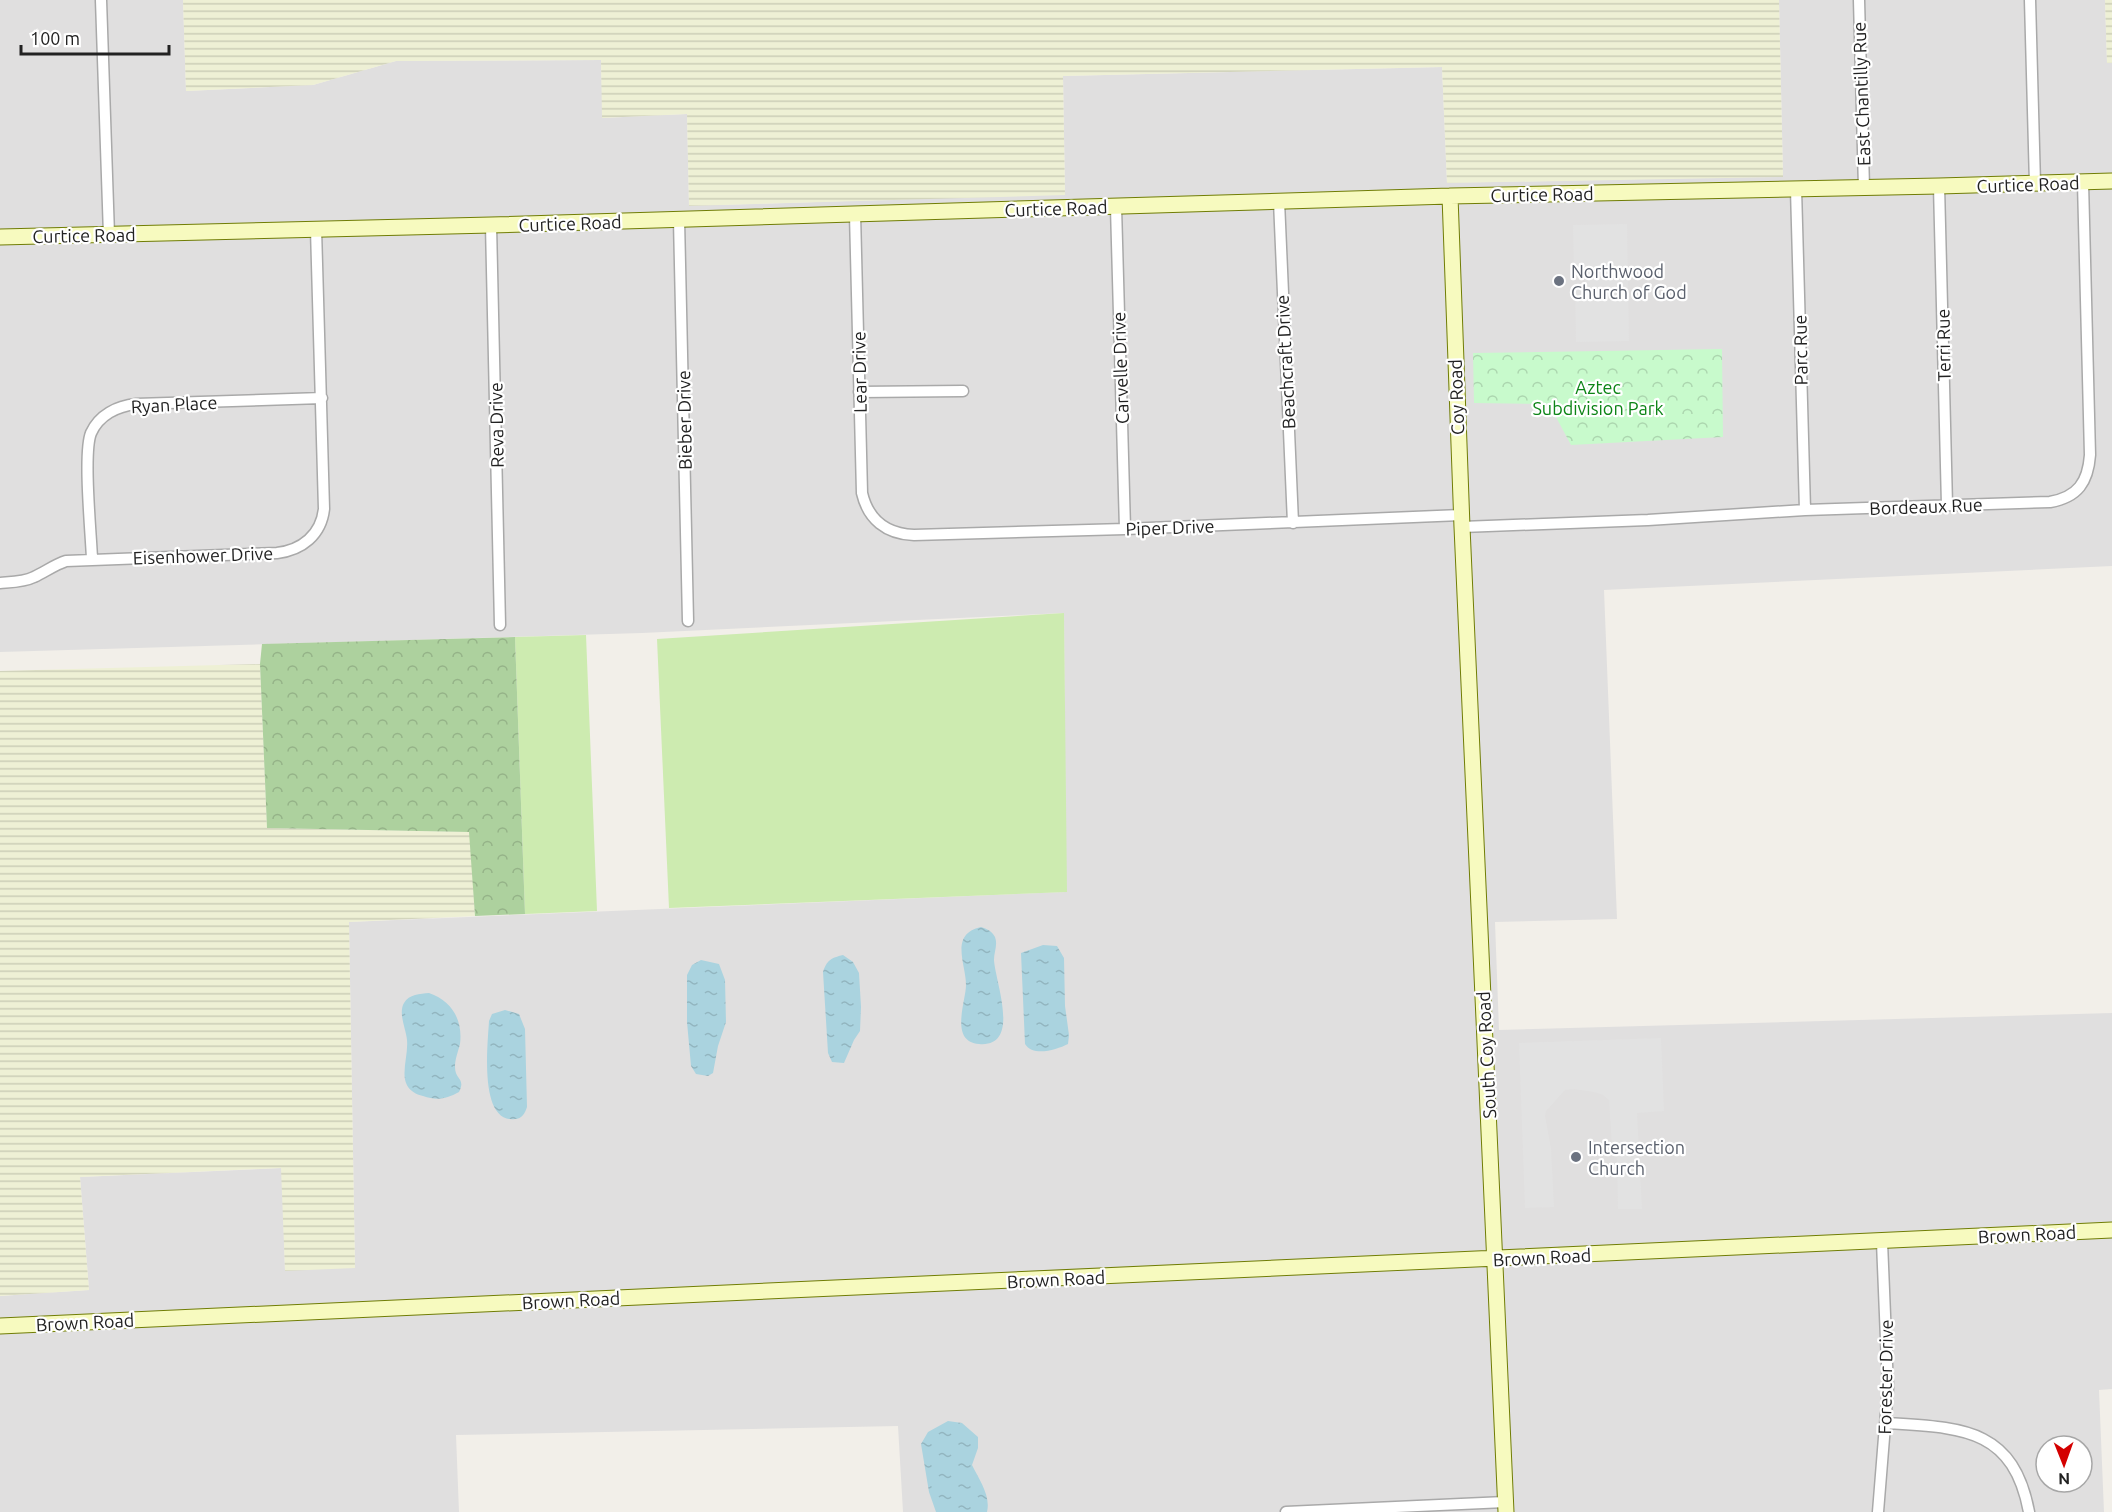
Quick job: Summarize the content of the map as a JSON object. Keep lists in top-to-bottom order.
{
  "streets": {
    "street": [
      "East Chantilly Rue",
      "Curtice Road",
      "Terri Rue",
      "Parc Rue",
      "Beachcraft Drive",
      "Carvelle Drive",
      "Lear Drive",
      "Coy Road",
      "Ryan Place",
      "Bieber Drive",
      "Reva Drive",
      "Bordeaux Rue",
      "Piper Drive",
      "Eisenhower Drive",
      "South Coy Road",
      "Brown Road",
      "Forester Drive"
    ]
  },
  "crossings": [
    ["East Chantilly Rue", "Curtice Road"],
    ["Curtice Road", "Terri Rue"],
    ["Curtice Road", "Parc Rue"],
    ["Curtice Road", "Beachcraft Drive"],
    ["Curtice Road", "Carvelle Drive"],
    ["Curtice Road", "Lear Drive"],
    ["Curtice Road", "Coy Road"],
    ["Curtice Road", "Bieber Drive"],
    ["Curtice Road", "Reva Drive"],
    ["Curtice Road", "Bordeaux Rue"],
    ["Curtice Road", "Eisenhower Drive"],
    ["Terri Rue", "Bordeaux Rue"],
    ["Parc Rue", "Bordeaux Rue"],
    ["Beachcraft Drive", "Piper Drive"],
    ["Carvelle Drive", "Piper Drive"],
    ["Lear Drive", "Piper Drive"],
    ["Coy Road", "Bordeaux Rue"],
    ["Coy Road", "Piper Drive"],
    ["Coy Road", "South Coy Road"],
    ["Ryan Place", "Eisenhower Drive"],
    ["Bordeaux Rue", "Piper Drive"],
    ["South Coy Road", "Brown Road"],
    ["Brown Road", "Forester Drive"]
  ],
  "parks": ["Aztec Subdivision Park"],
  "places": ["Northwood Church of God", "Intersection Church"],
  "scale_bar": "100 m",
  "north": "bottom"
}
